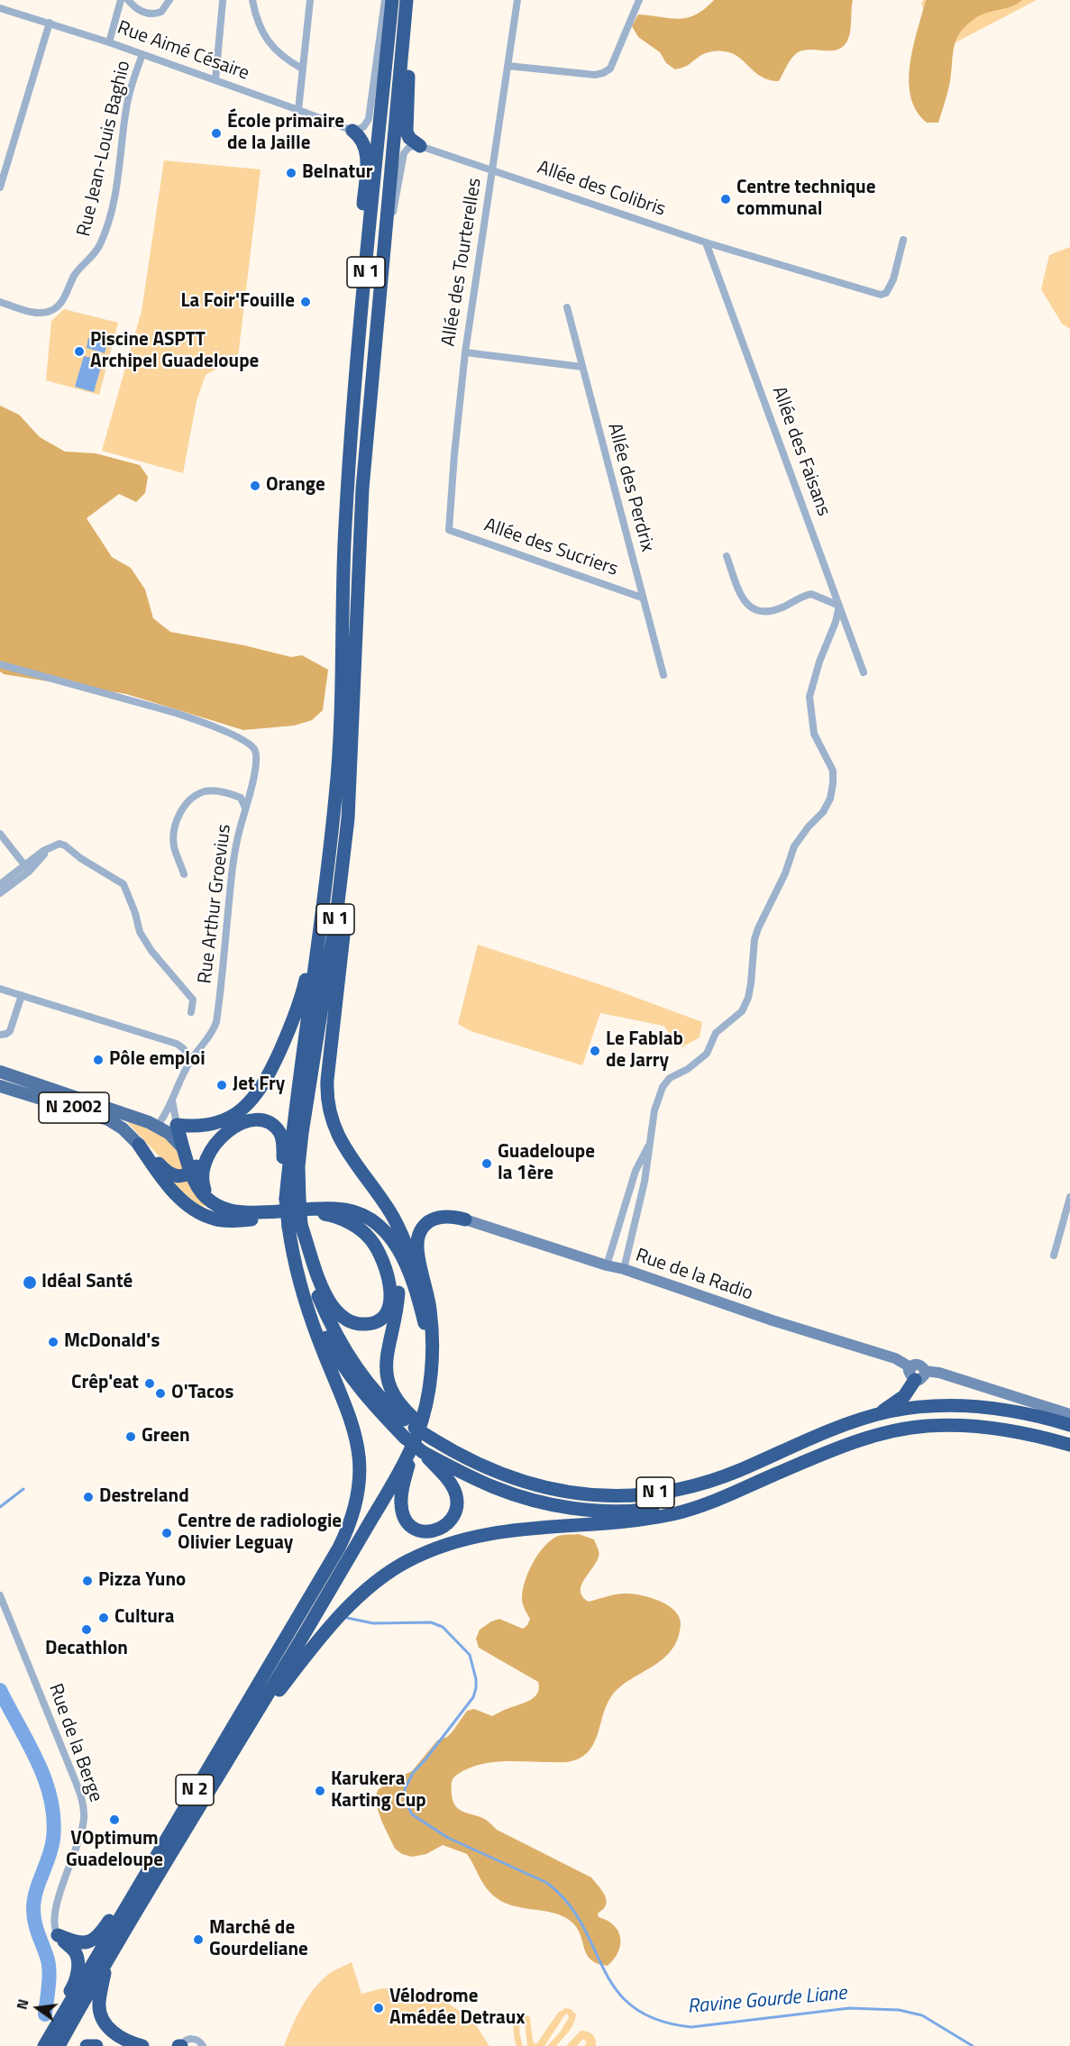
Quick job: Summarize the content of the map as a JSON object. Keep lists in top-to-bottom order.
{
  "streets": {
    "highway": ["N 1", "N 2"],
    "main road": ["N 2002"],
    "street": [
      "Rue Aimé Césaire",
      "Rue Jean-Louis Baghio",
      "Allée des Colibris",
      "Allée des Tourterelles",
      "Allée des Faisans",
      "Allée des Perdrix",
      "Allée des Sucriers",
      "Rue Arthur Groevius",
      "Rue de la Radio",
      "Rue de la Berge"
    ]
  },
  "crossings": [
    ["Rue Aimé Césaire", "Rue Jean-Louis Baghio"],
    ["Allée des Colibris", "Allée des Tourterelles"],
    ["Allée des Colibris", "Allée des Faisans"],
    ["Allée des Tourterelles", "Allée des Sucriers"],
    ["N 1", "N 2"],
    ["Allée des Perdrix", "Allée des Sucriers"],
    ["Rue Arthur Groevius", "N 2002"]
  ],
  "water": ["Ravine Gourde Liane"],
  "places": [
    "École primaire de la Jaille",
    "Belnatur",
    "Centre technique communal",
    "La Foir'Fouille",
    "Piscine ASPTT Archipel Guadeloupe",
    "Orange",
    "Le Fablab de Jarry",
    "Pôle emploi",
    "Jet Fry",
    "Guadeloupe la 1ère",
    "Idéal Santé",
    "McDonald's",
    "Crêp'eat",
    "O'Tacos",
    "Green",
    "Destreland",
    "Centre de radiologie Olivier Leguay",
    "Pizza Yuno",
    "Cultura",
    "Decathlon",
    "Karukera Karting Cup",
    "VOptimum Guadeloupe",
    "Marché de Gourdeliane",
    "Vélodrome Amédée Detraux"
  ],
  "north": "left"
}
